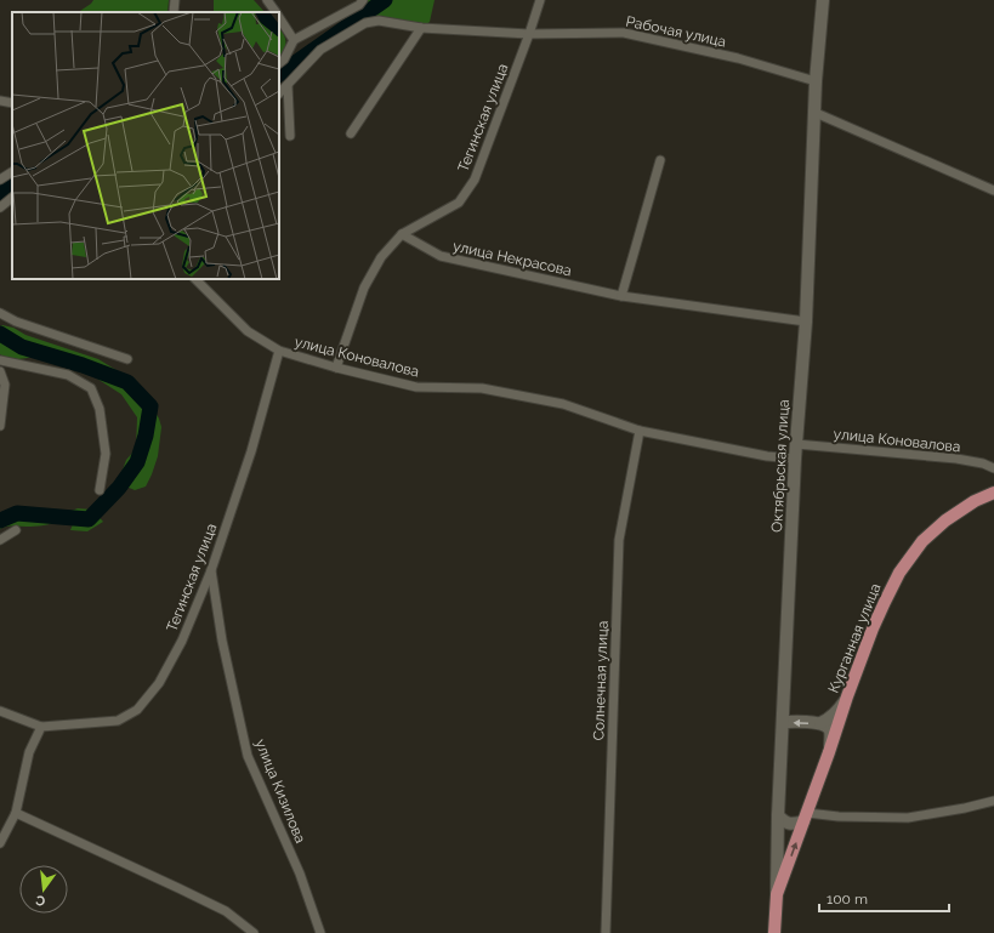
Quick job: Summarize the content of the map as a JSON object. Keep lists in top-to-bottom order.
{
  "streets": {
    "main road": ["Октябрьская улица", "Курганная улица"],
    "street": [
      "Рабочая улица",
      "Тегинская улица",
      "улица Некрасова",
      "улица Коновалова",
      "Солнечная улица",
      "улица Кизилова"
    ]
  },
  "crossings": [
    ["Рабочая улица", "Тегинская улица"],
    ["Рабочая улица", "Октябрьская улица"],
    ["Тегинская улица", "улица Некрасова"],
    ["Тегинская улица", "улица Коновалова"],
    ["Тегинская улица", "улица Кизилова"],
    ["улица Некрасова", "Октябрьская улица"],
    ["улица Коновалова", "Октябрьская улица"],
    ["улица Коновалова", "Солнечная улица"],
    ["Октябрьская улица", "Курганная улица"]
  ],
  "scale_bar": "100 m",
  "north": "bottom"
}
